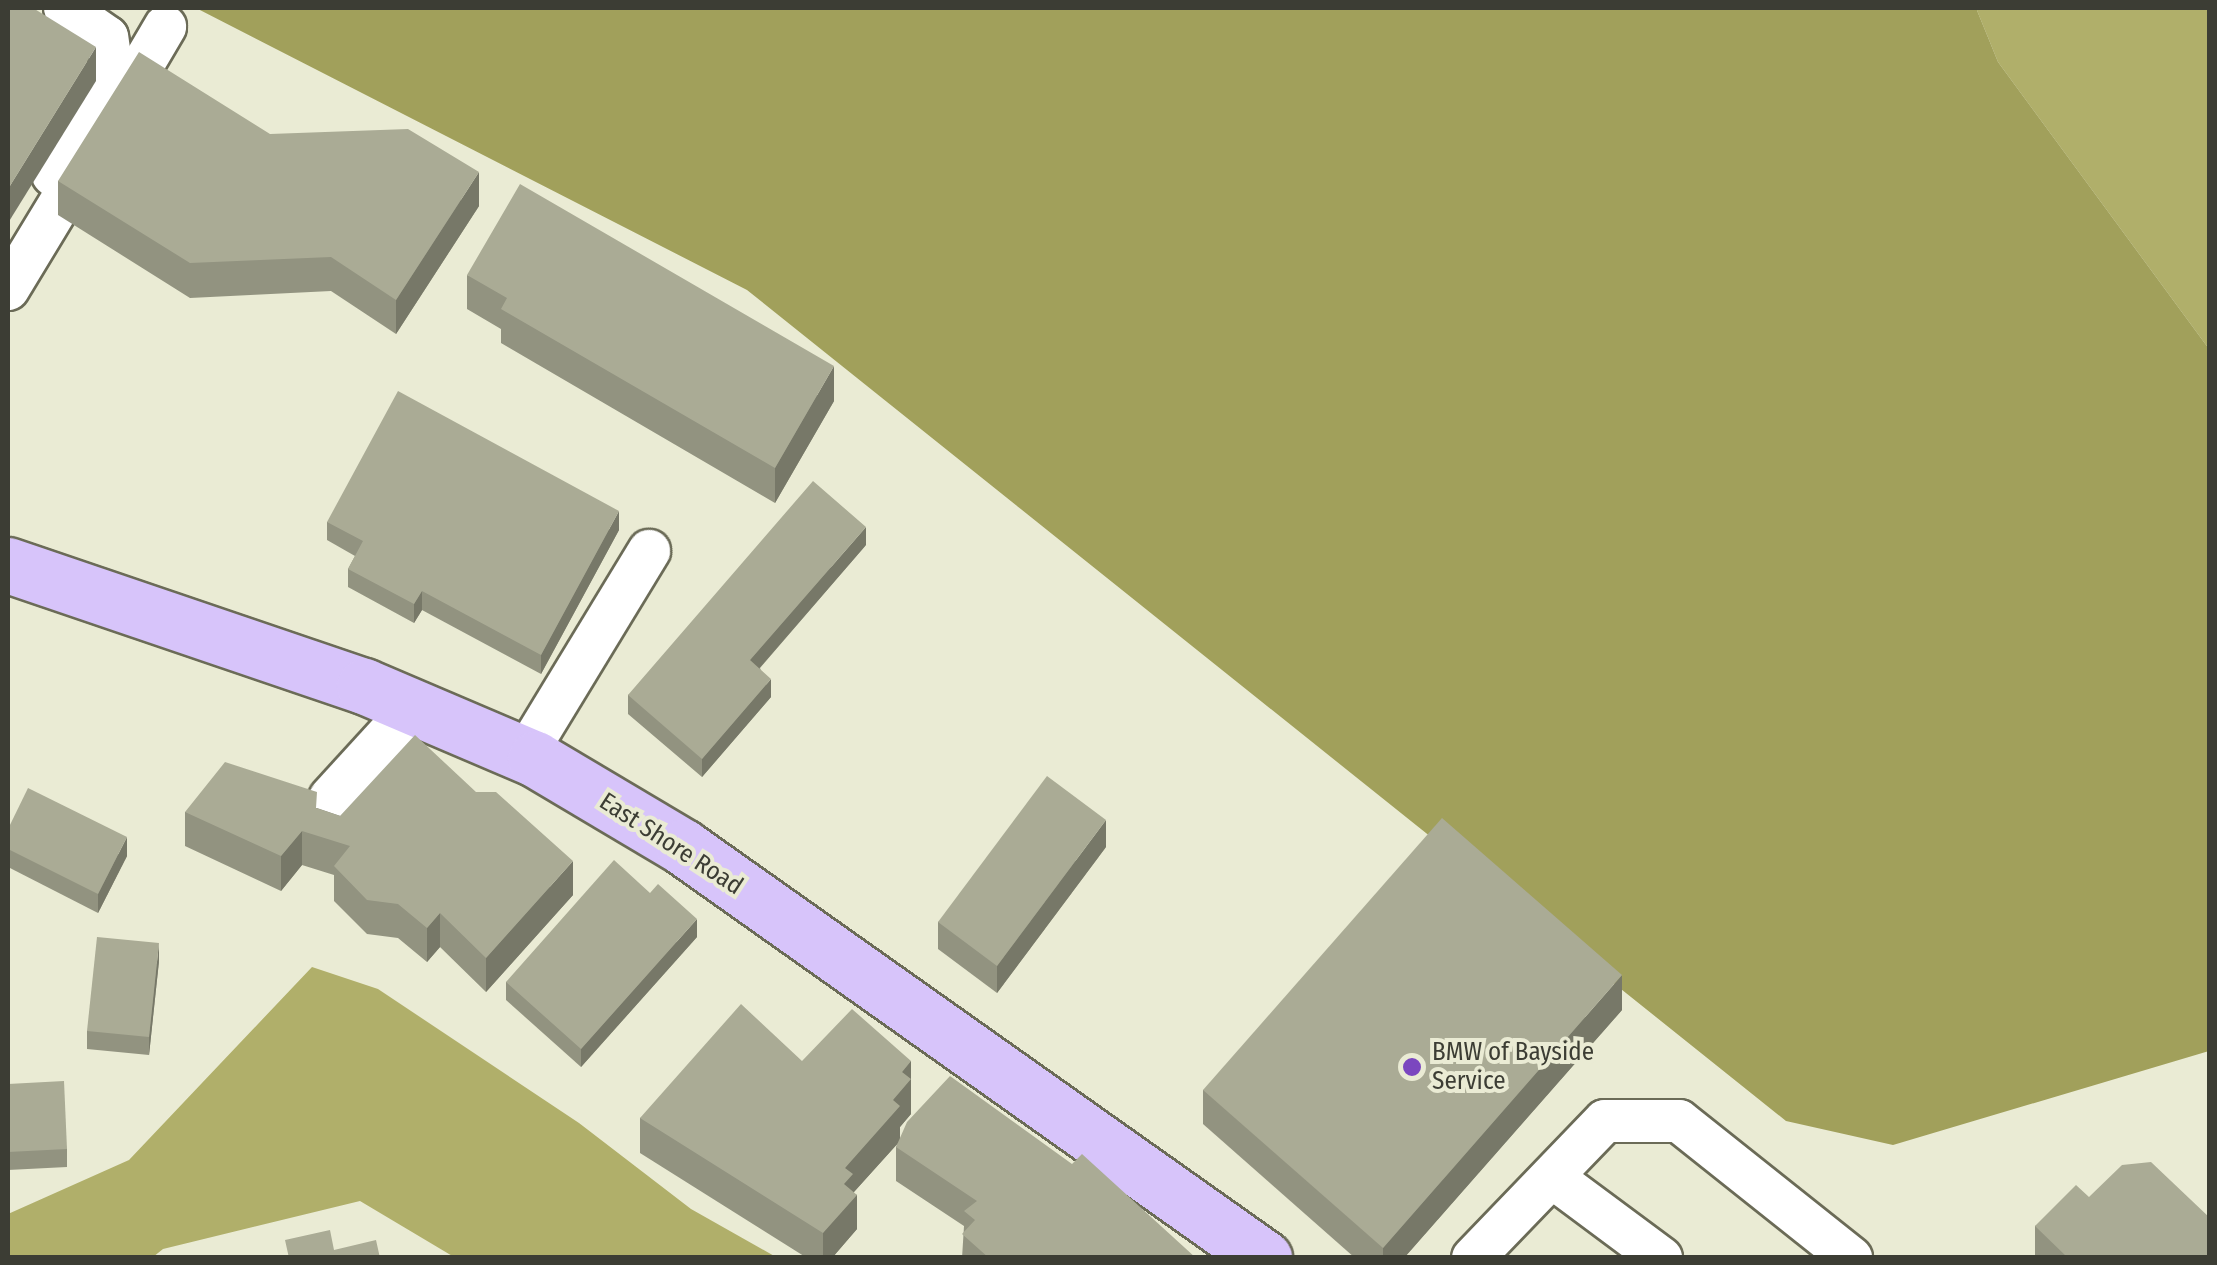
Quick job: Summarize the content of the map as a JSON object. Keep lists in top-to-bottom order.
{
  "streets": {
    "main road": ["East Shore Road"]
  },
  "places": ["BMW of Bayside Service"]
}
